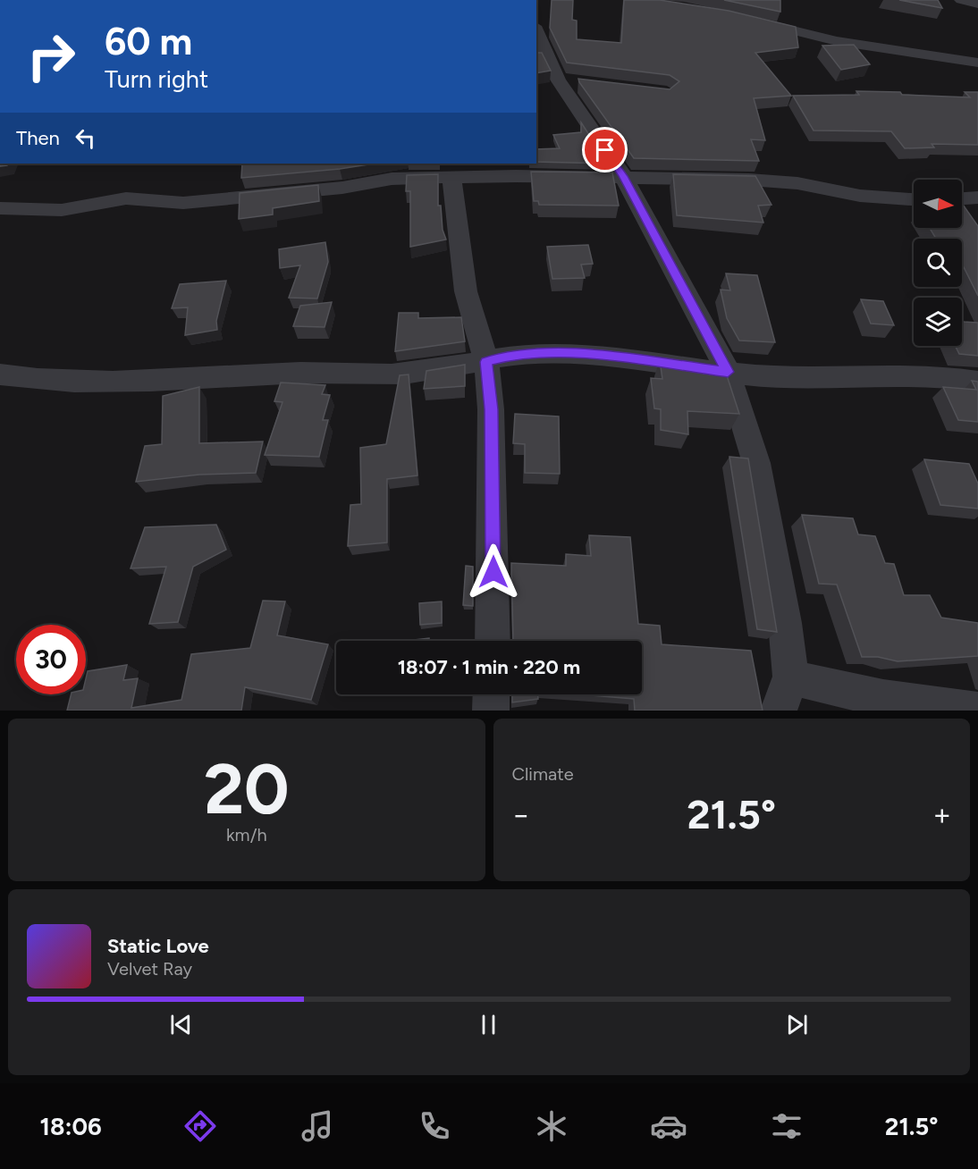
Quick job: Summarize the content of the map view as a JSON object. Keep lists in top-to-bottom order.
{
  "north": "right",
  "page": {
    "turn": ["60 m", "Turn right"],
    "then": "Then",
    "limit": "30",
    "trip": "18:07 · 1 min · 220 m",
    "tile": [
      ["20", "km/h"],
      "Climate"
    ],
    "heat": ["−", "21.5°", "+"],
    "song": ["Static Love", "Velvet Ray"],
    "tabs": ["18:06", "21.5°"]
  }
}
